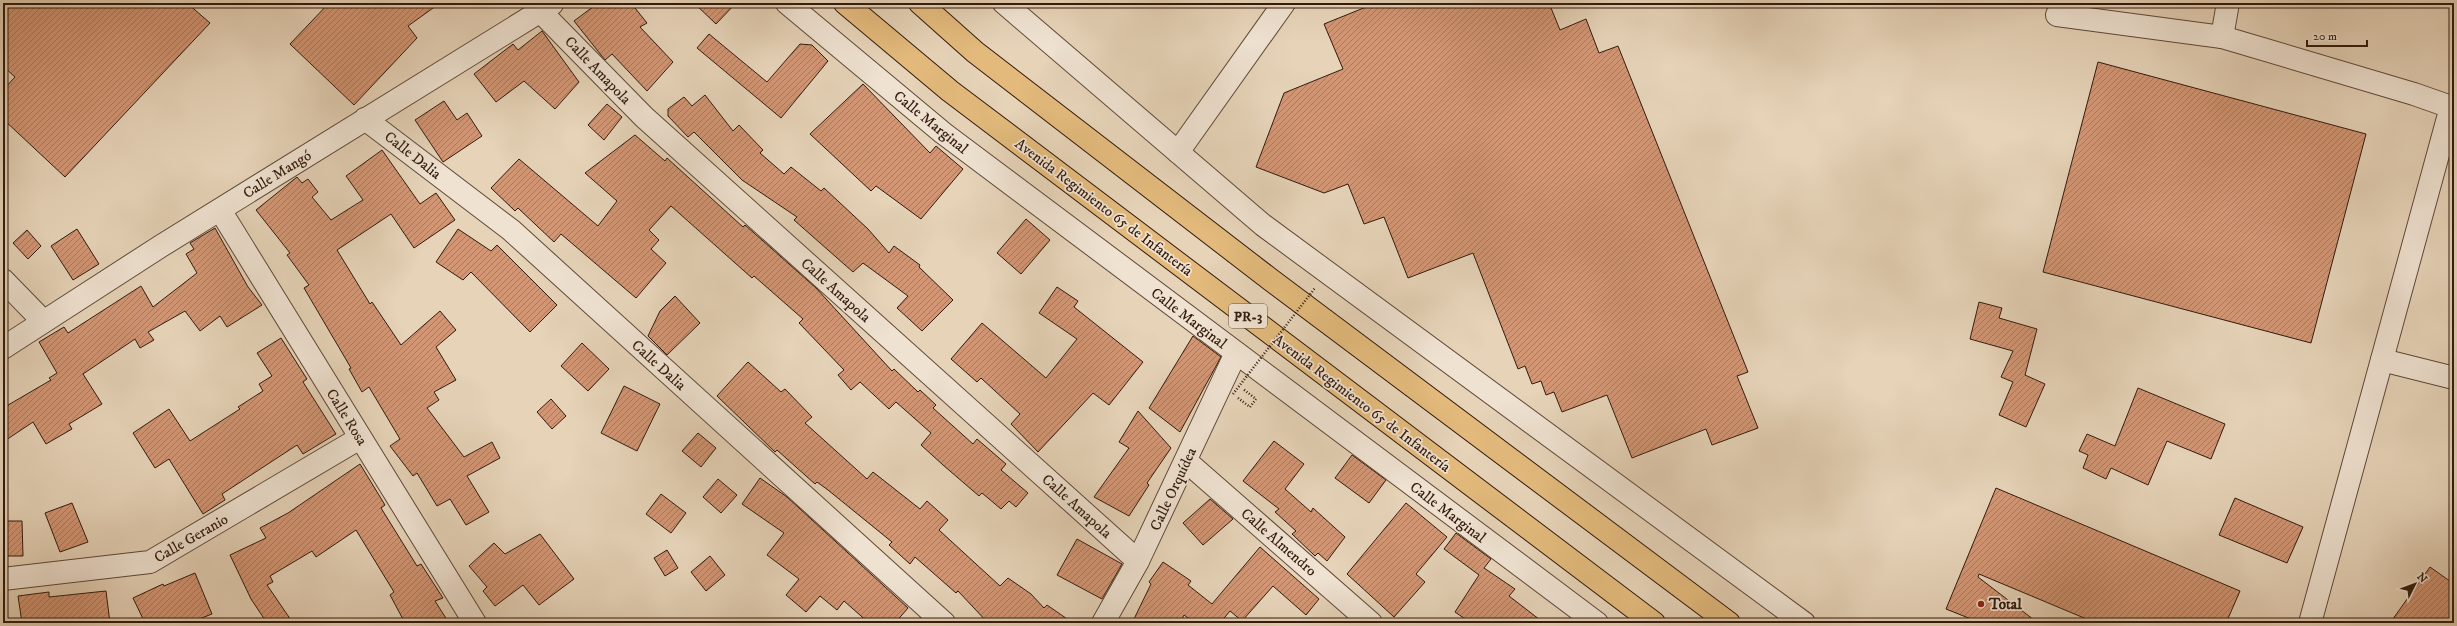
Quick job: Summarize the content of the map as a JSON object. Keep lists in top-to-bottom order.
{
  "streets": {
    "main road": ["Avenida Regimiento 65 de Infantería", "PR-3"],
    "street": [
      "Calle Amapola",
      "Calle Marginal",
      "Calle Dalia",
      "Calle Mangó",
      "Calle Rosa",
      "Calle Orquídea",
      "Calle Geranio",
      "Calle Almendro"
    ]
  },
  "crossings": [
    ["Calle Amapola", "Calle Mangó"],
    ["Calle Amapola", "Calle Orquídea"],
    ["Calle Marginal", "Calle Orquídea"],
    ["Calle Dalia", "Calle Mangó"],
    ["Calle Mangó", "Calle Rosa"],
    ["Calle Rosa", "Calle Geranio"],
    ["Calle Orquídea", "Calle Almendro"]
  ],
  "places": ["Total"],
  "scale_bar": "20 m",
  "north": "top right"
}
